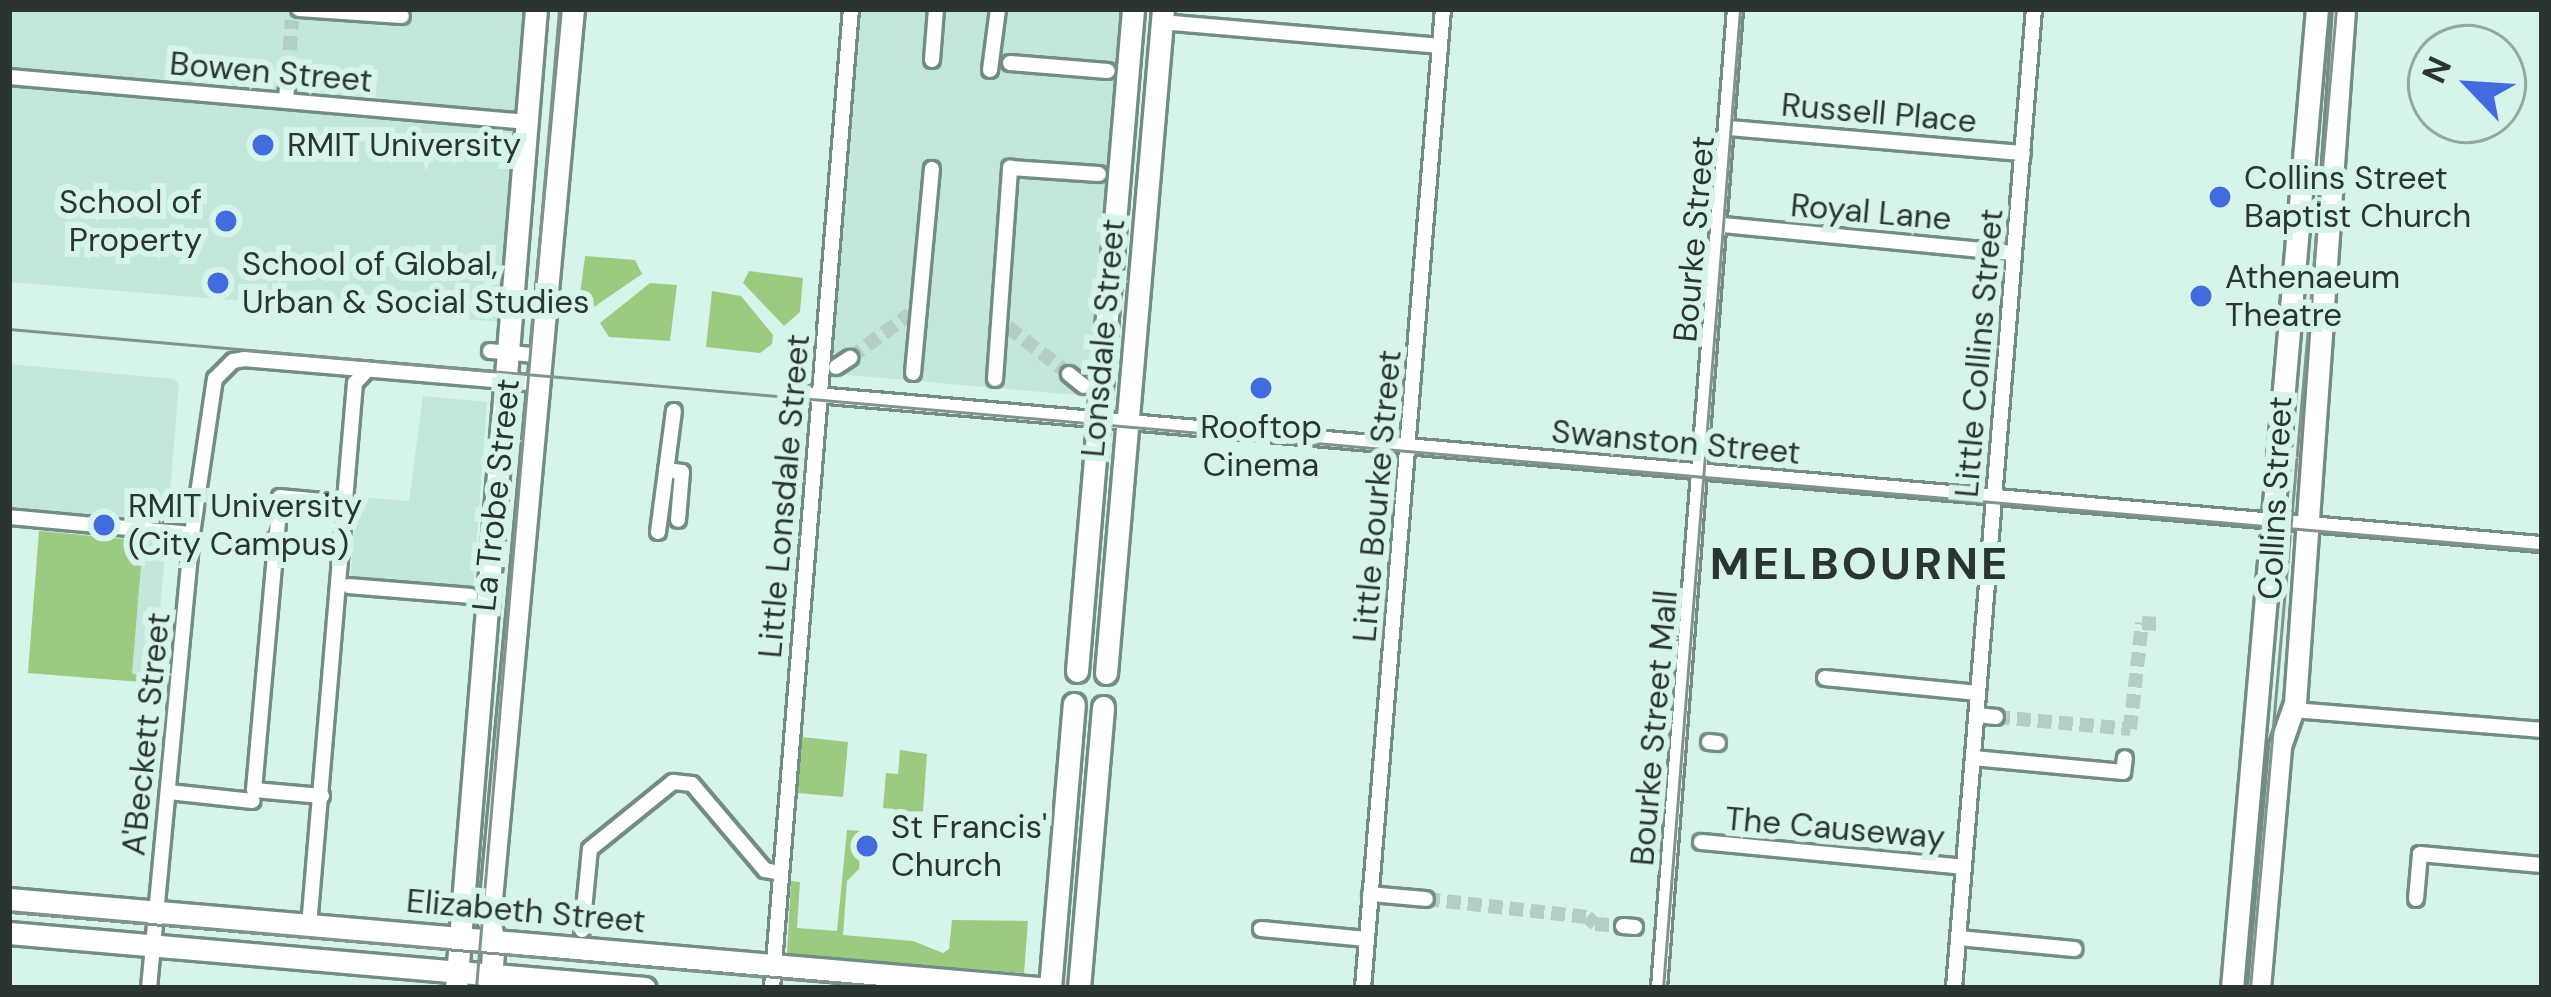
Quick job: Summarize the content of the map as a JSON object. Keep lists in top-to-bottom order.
{
  "streets": {
    "street": [
      "Bowen Street",
      "Russell Place",
      "Royal Lane",
      "Bourke Street",
      "Lonsdale Street",
      "Little Collins Street",
      "Swanston Street",
      "La Trobe Street",
      "Little Lonsdale Street",
      "Little Bourke Street",
      "Collins Street",
      "Bourke Street Mall",
      "A'Beckett Street",
      "The Causeway",
      "Elizabeth Street"
    ]
  },
  "crossings": [
    ["Bowen Street", "La Trobe Street"],
    ["Russell Place", "Bourke Street"],
    ["Russell Place", "Little Collins Street"],
    ["Royal Lane", "Bourke Street"],
    ["Royal Lane", "Little Collins Street"],
    ["Bourke Street", "Swanston Street"],
    ["Bourke Street", "Bourke Street Mall"],
    ["Lonsdale Street", "Swanston Street"],
    ["Little Collins Street", "Swanston Street"],
    ["Little Collins Street", "The Causeway"],
    ["Swanston Street", "Little Lonsdale Street"],
    ["Swanston Street", "Little Bourke Street"],
    ["Swanston Street", "Collins Street"],
    ["Swanston Street", "Bourke Street Mall"],
    ["La Trobe Street", "Elizabeth Street"],
    ["Little Lonsdale Street", "Elizabeth Street"],
    ["A'Beckett Street", "Elizabeth Street"]
  ],
  "districts": ["MELBOURNE"],
  "places": [
    "RMIT University",
    "Collins Street Baptist Church",
    "School of Property",
    "School of Global, Urban & Social Studies",
    "Athenaeum Theatre",
    "Rooftop Cinema",
    "RMIT University (City Campus)",
    "St Francis' Church"
  ],
  "north": "top left"
}
